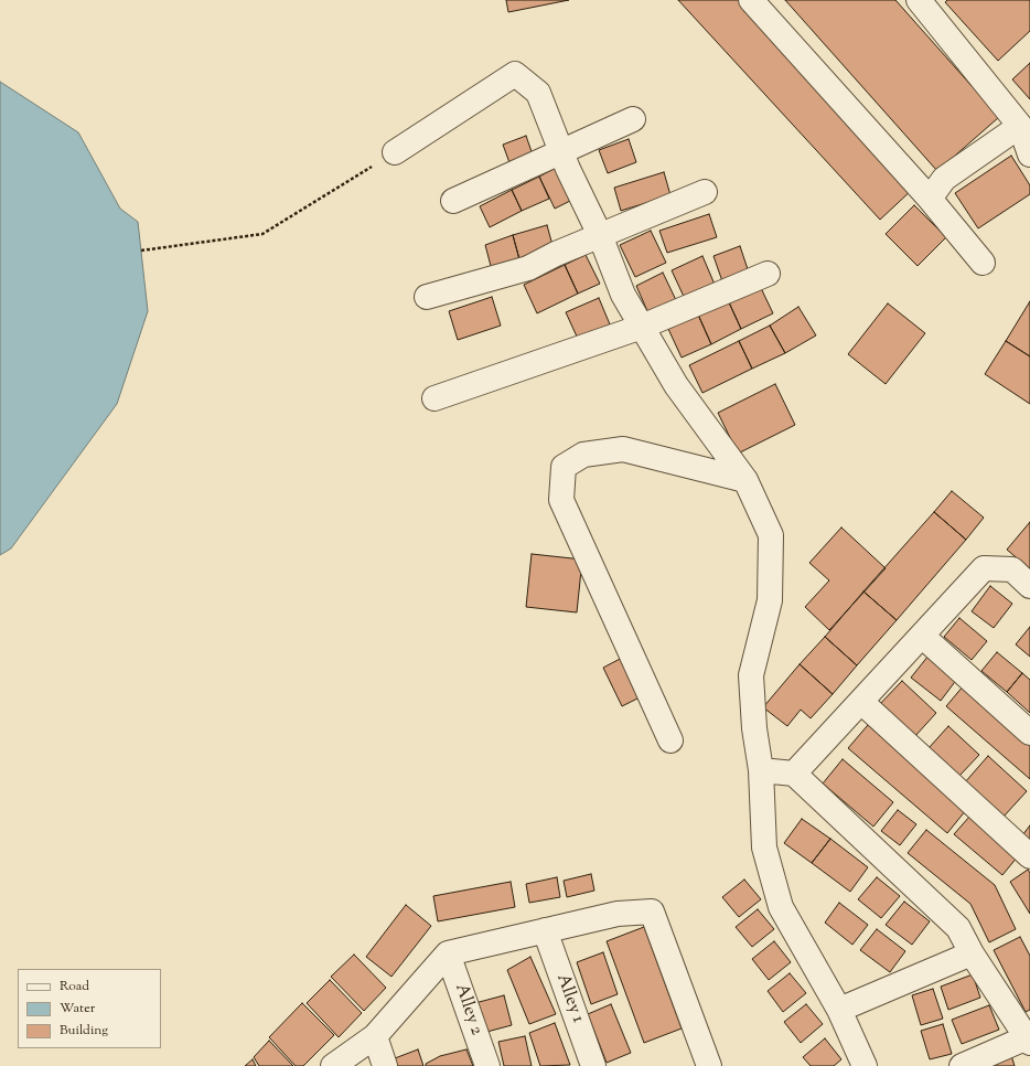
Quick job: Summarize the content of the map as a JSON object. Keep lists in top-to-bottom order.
{
  "streets": {
    "street": ["Alley 1", "Alley 2"]
  },
  "legend": ["Road", "Water", "Building"]
}
